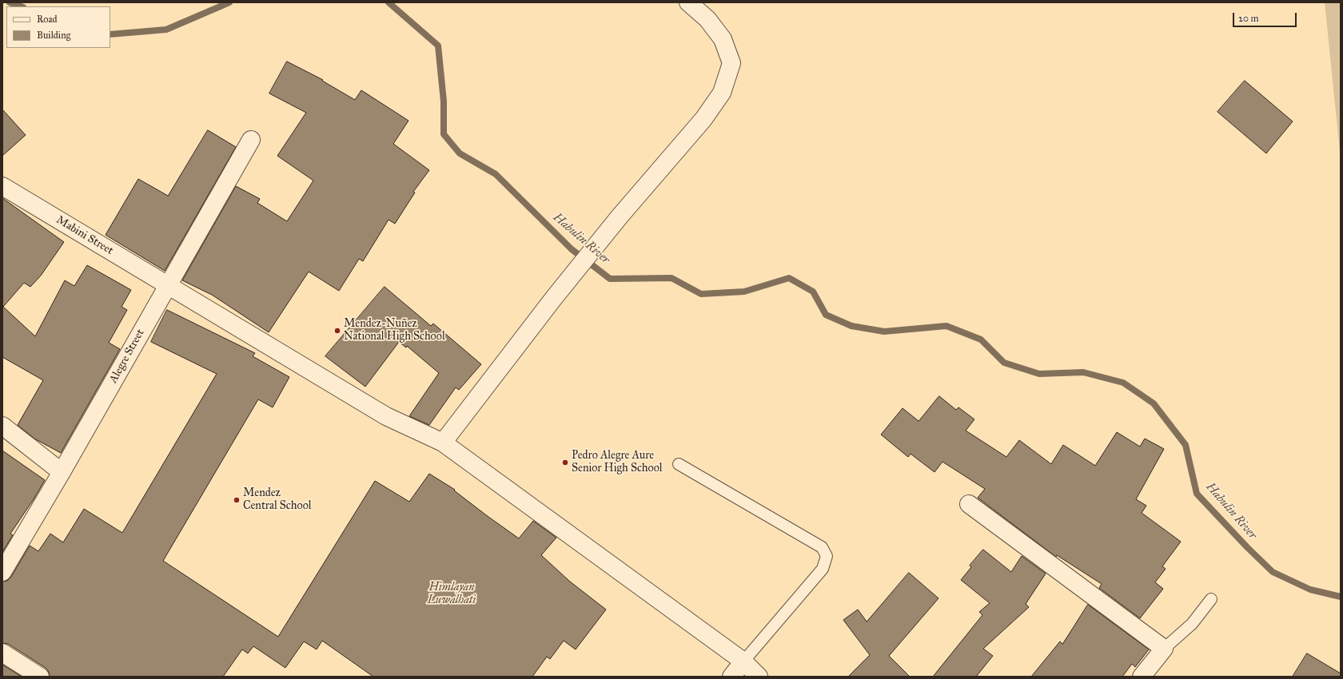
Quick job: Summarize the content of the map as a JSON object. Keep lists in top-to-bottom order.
{
  "streets": {
    "street": ["Mabini Street", "Alegre Street"]
  },
  "crossings": [
    ["Mabini Street", "Alegre Street"]
  ],
  "water": ["Habulin River"],
  "parks": ["Himlayan Luwalhati"],
  "places": ["Mendez-Nuñez National High School", "Pedro Alegre Aure Senior High School", "Mendez Central School"],
  "legend": ["Road", "Building"],
  "scale_bar": "20 m"
}
